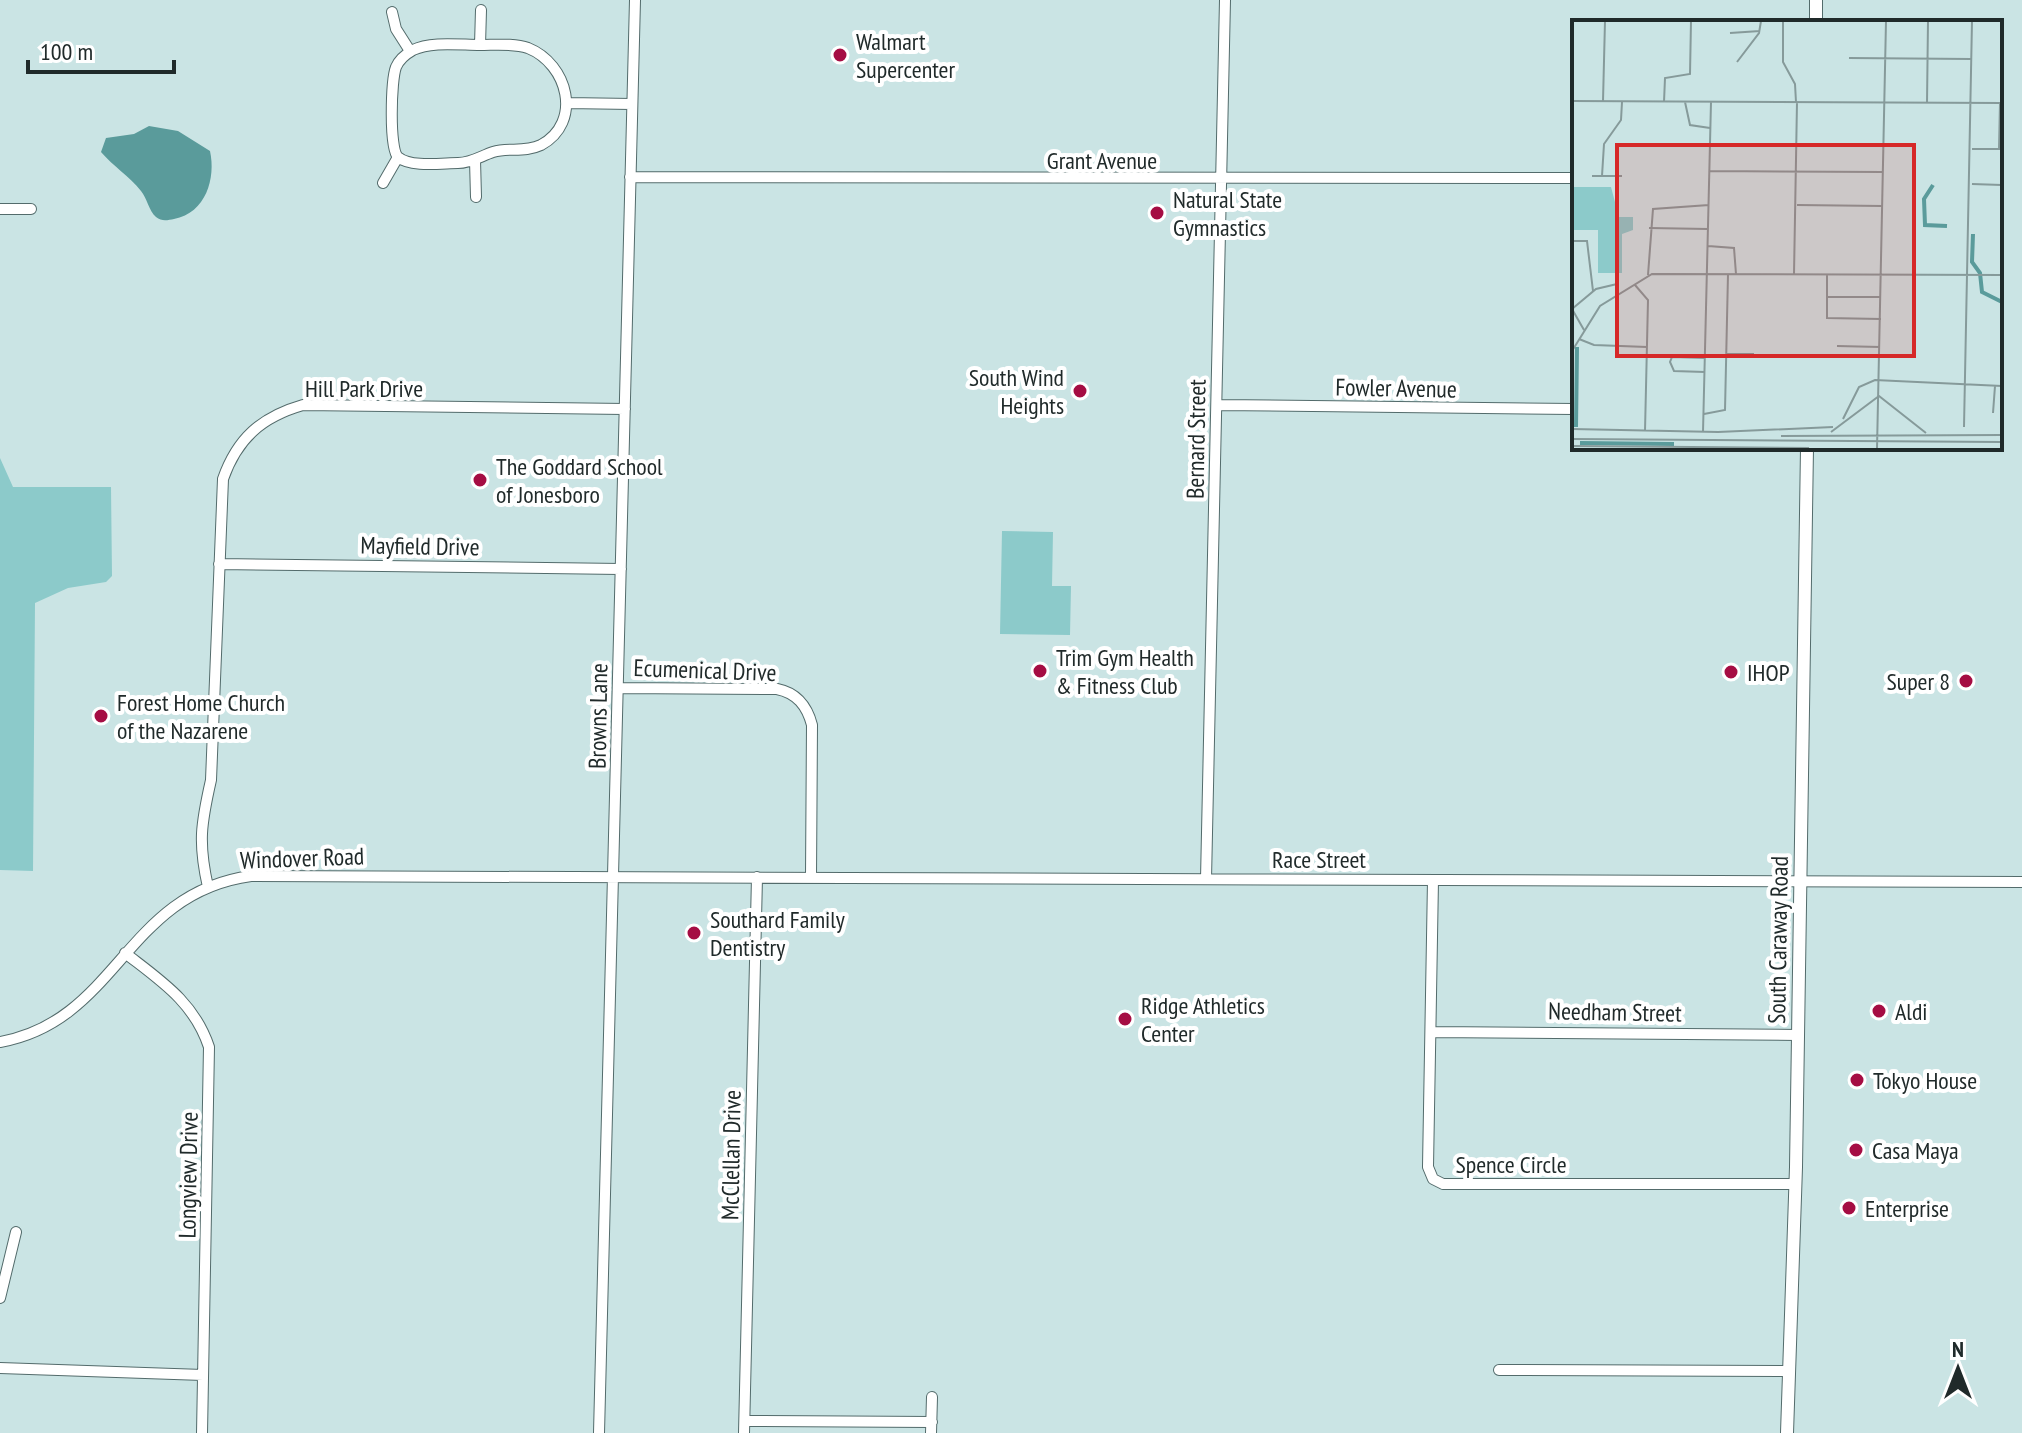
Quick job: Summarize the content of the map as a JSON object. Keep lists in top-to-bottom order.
{
  "streets": {
    "main road": ["South Caraway Road"],
    "street": [
      "Grant Avenue",
      "Hill Park Drive",
      "Fowler Avenue",
      "Bernard Street",
      "Mayfield Drive",
      "Ecumenical Drive",
      "Browns Lane",
      "Windover Road",
      "Race Street",
      "Needham Street",
      "McClellan Drive",
      "Spence Circle",
      "Longview Drive"
    ]
  },
  "crossings": [
    ["Grant Avenue", "Bernard Street"],
    ["Grant Avenue", "Browns Lane"],
    ["Hill Park Drive", "Mayfield Drive"],
    ["Hill Park Drive", "Browns Lane"],
    ["Hill Park Drive", "Windover Road"],
    ["Fowler Avenue", "Bernard Street"],
    ["Bernard Street", "Race Street"],
    ["Mayfield Drive", "Browns Lane"],
    ["Ecumenical Drive", "Browns Lane"],
    ["Ecumenical Drive", "Race Street"],
    ["Browns Lane", "Windover Road"],
    ["Browns Lane", "Race Street"],
    ["Windover Road", "Race Street"],
    ["Windover Road", "Longview Drive"],
    ["Race Street", "South Caraway Road"],
    ["Race Street", "McClellan Drive"],
    ["Race Street", "Spence Circle"],
    ["South Caraway Road", "Needham Street"],
    ["South Caraway Road", "Spence Circle"],
    ["Needham Street", "Spence Circle"]
  ],
  "places": [
    "Walmart Supercenter",
    "Natural State Gymnastics",
    "South Wind Heights",
    "The Goddard School of Jonesboro",
    "Trim Gym Health & Fitness Club",
    "IHOP",
    "Super 8",
    "Forest Home Church of the Nazarene",
    "Southard Family Dentistry",
    "Aldi",
    "Ridge Athletics Center",
    "Tokyo House",
    "Casa Maya",
    "Enterprise"
  ],
  "scale_bar": "100 m",
  "north": "top"
}
